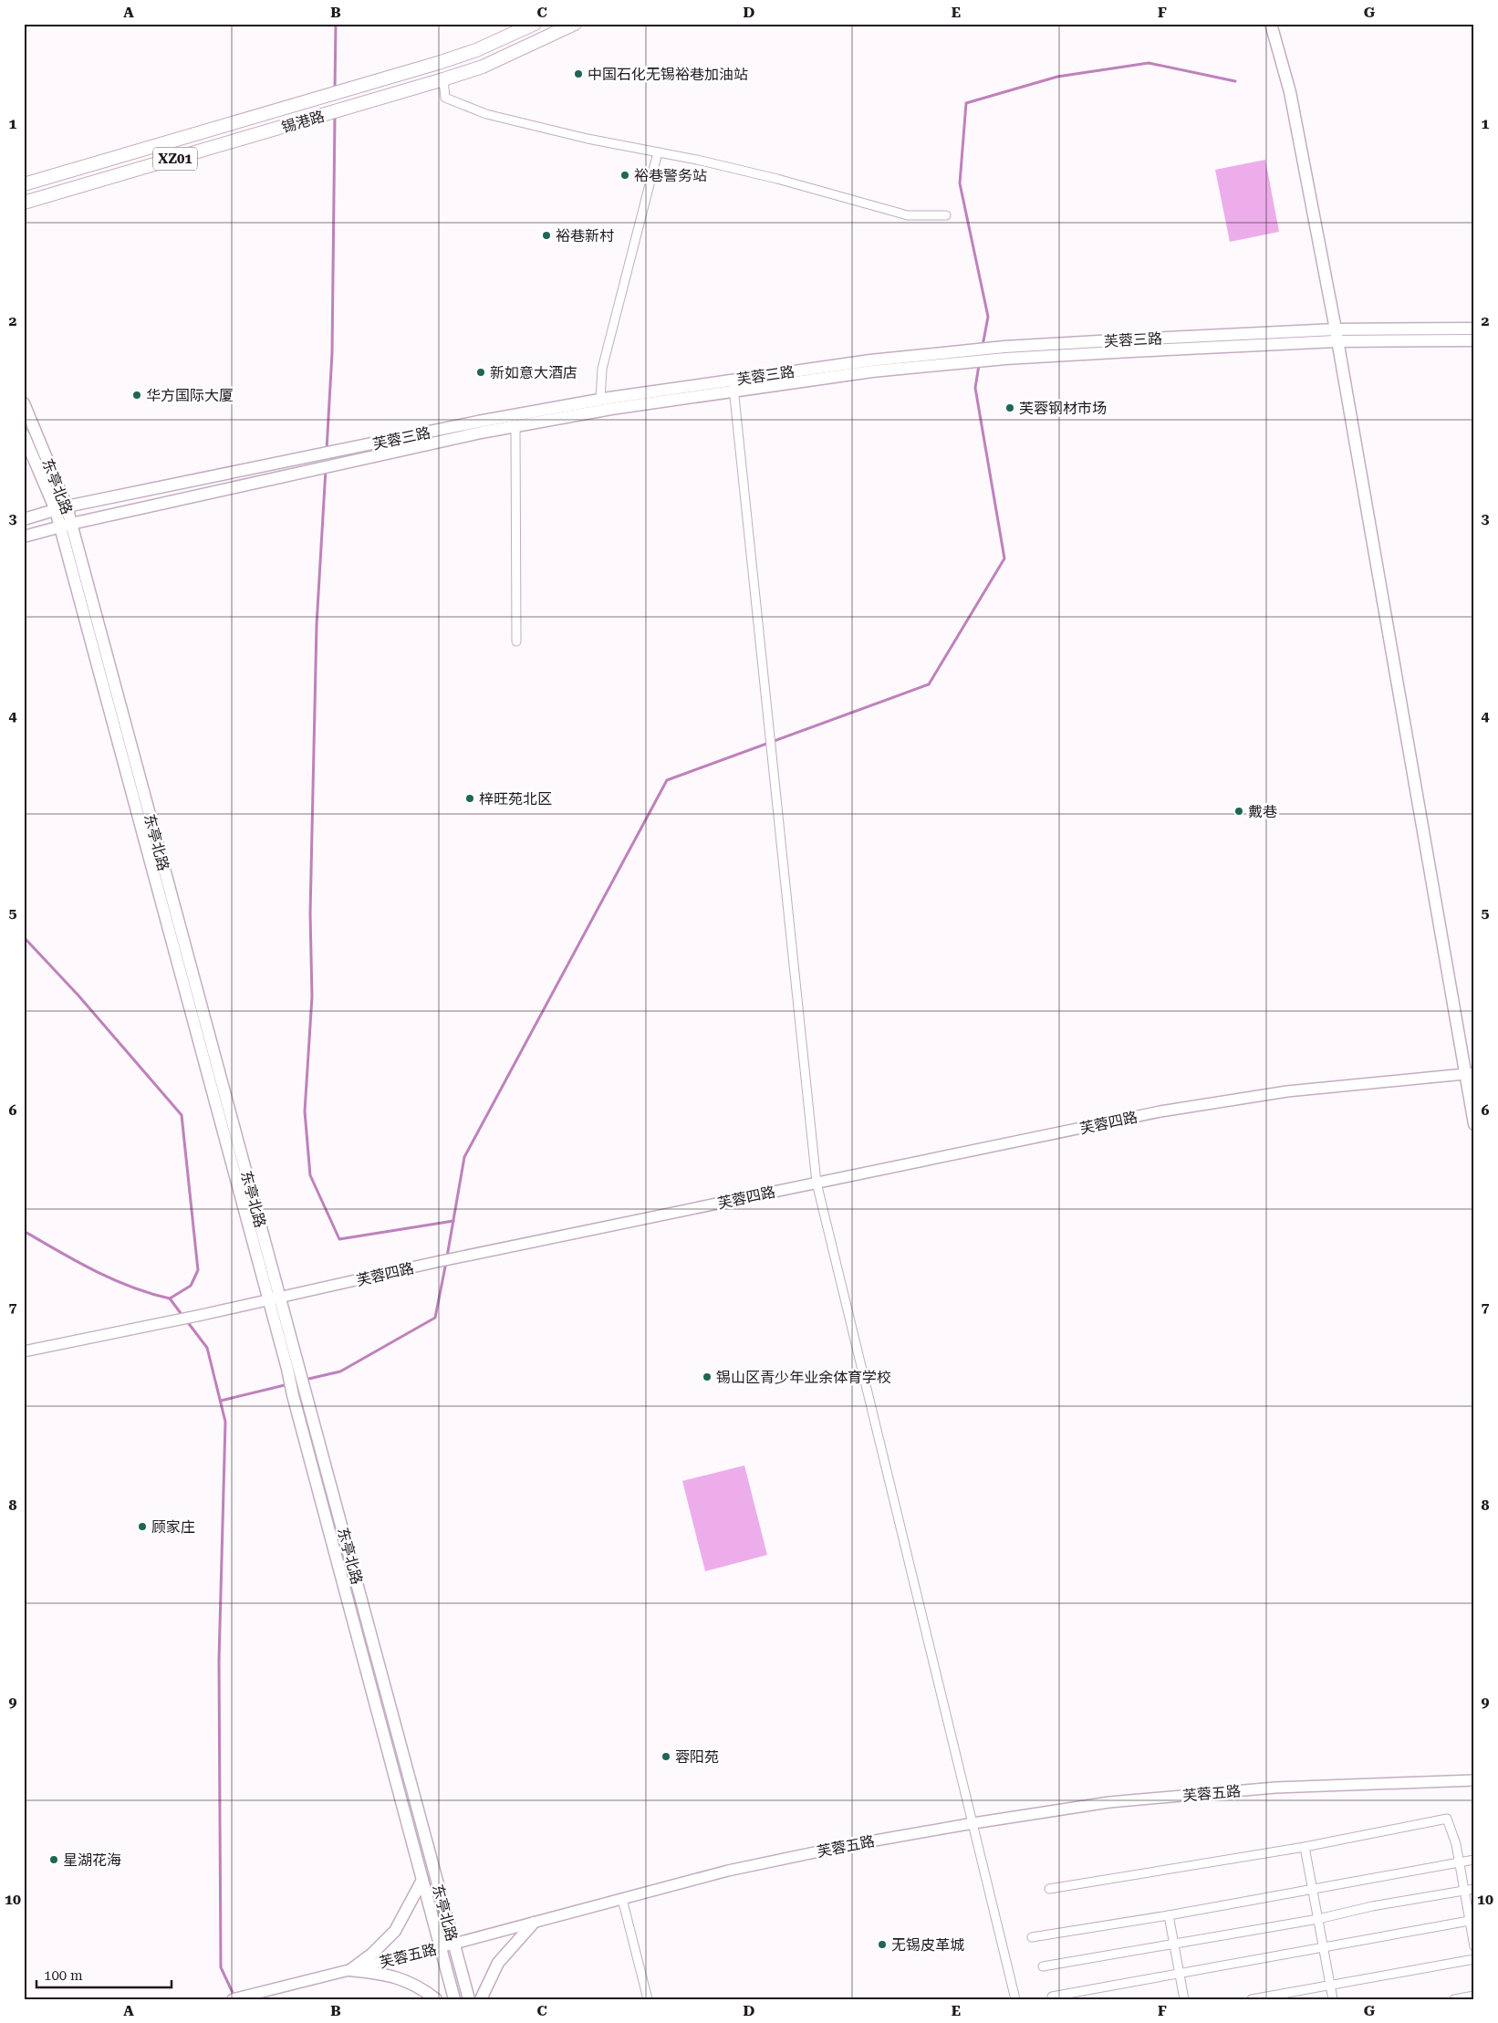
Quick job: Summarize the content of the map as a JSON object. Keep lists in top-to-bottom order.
{
  "streets": {
    "main road": [
      "锡港路",
      "XZ01",
      "芙蓉三路",
      "东亭北路"
    ],
    "street": ["芙蓉四路", "芙蓉五路"]
  },
  "crossings": [
    ["芙蓉三路", "东亭北路"],
    ["东亭北路", "芙蓉四路"],
    ["东亭北路", "芙蓉五路"]
  ],
  "places": [
    "中国石化无锡裕巷加油站",
    "裕巷警务站",
    "裕巷新村",
    "新如意大酒店",
    "华方国际大厦",
    "芙蓉钢材市场",
    "梓旺苑北区",
    "戴巷",
    "锡山区青少年业余体育学校",
    "顾家庄",
    "蓉阳苑",
    "星湖花海",
    "无锡皮革城"
  ],
  "scale_bar": "100 m",
  "grid": {
    "columns": [
      "A",
      "B",
      "C",
      "D",
      "E",
      "F",
      "G"
    ],
    "rows": [
      "1",
      "2",
      "3",
      "4",
      "5",
      "6",
      "7",
      "8",
      "9",
      "10"
    ]
  }
}
